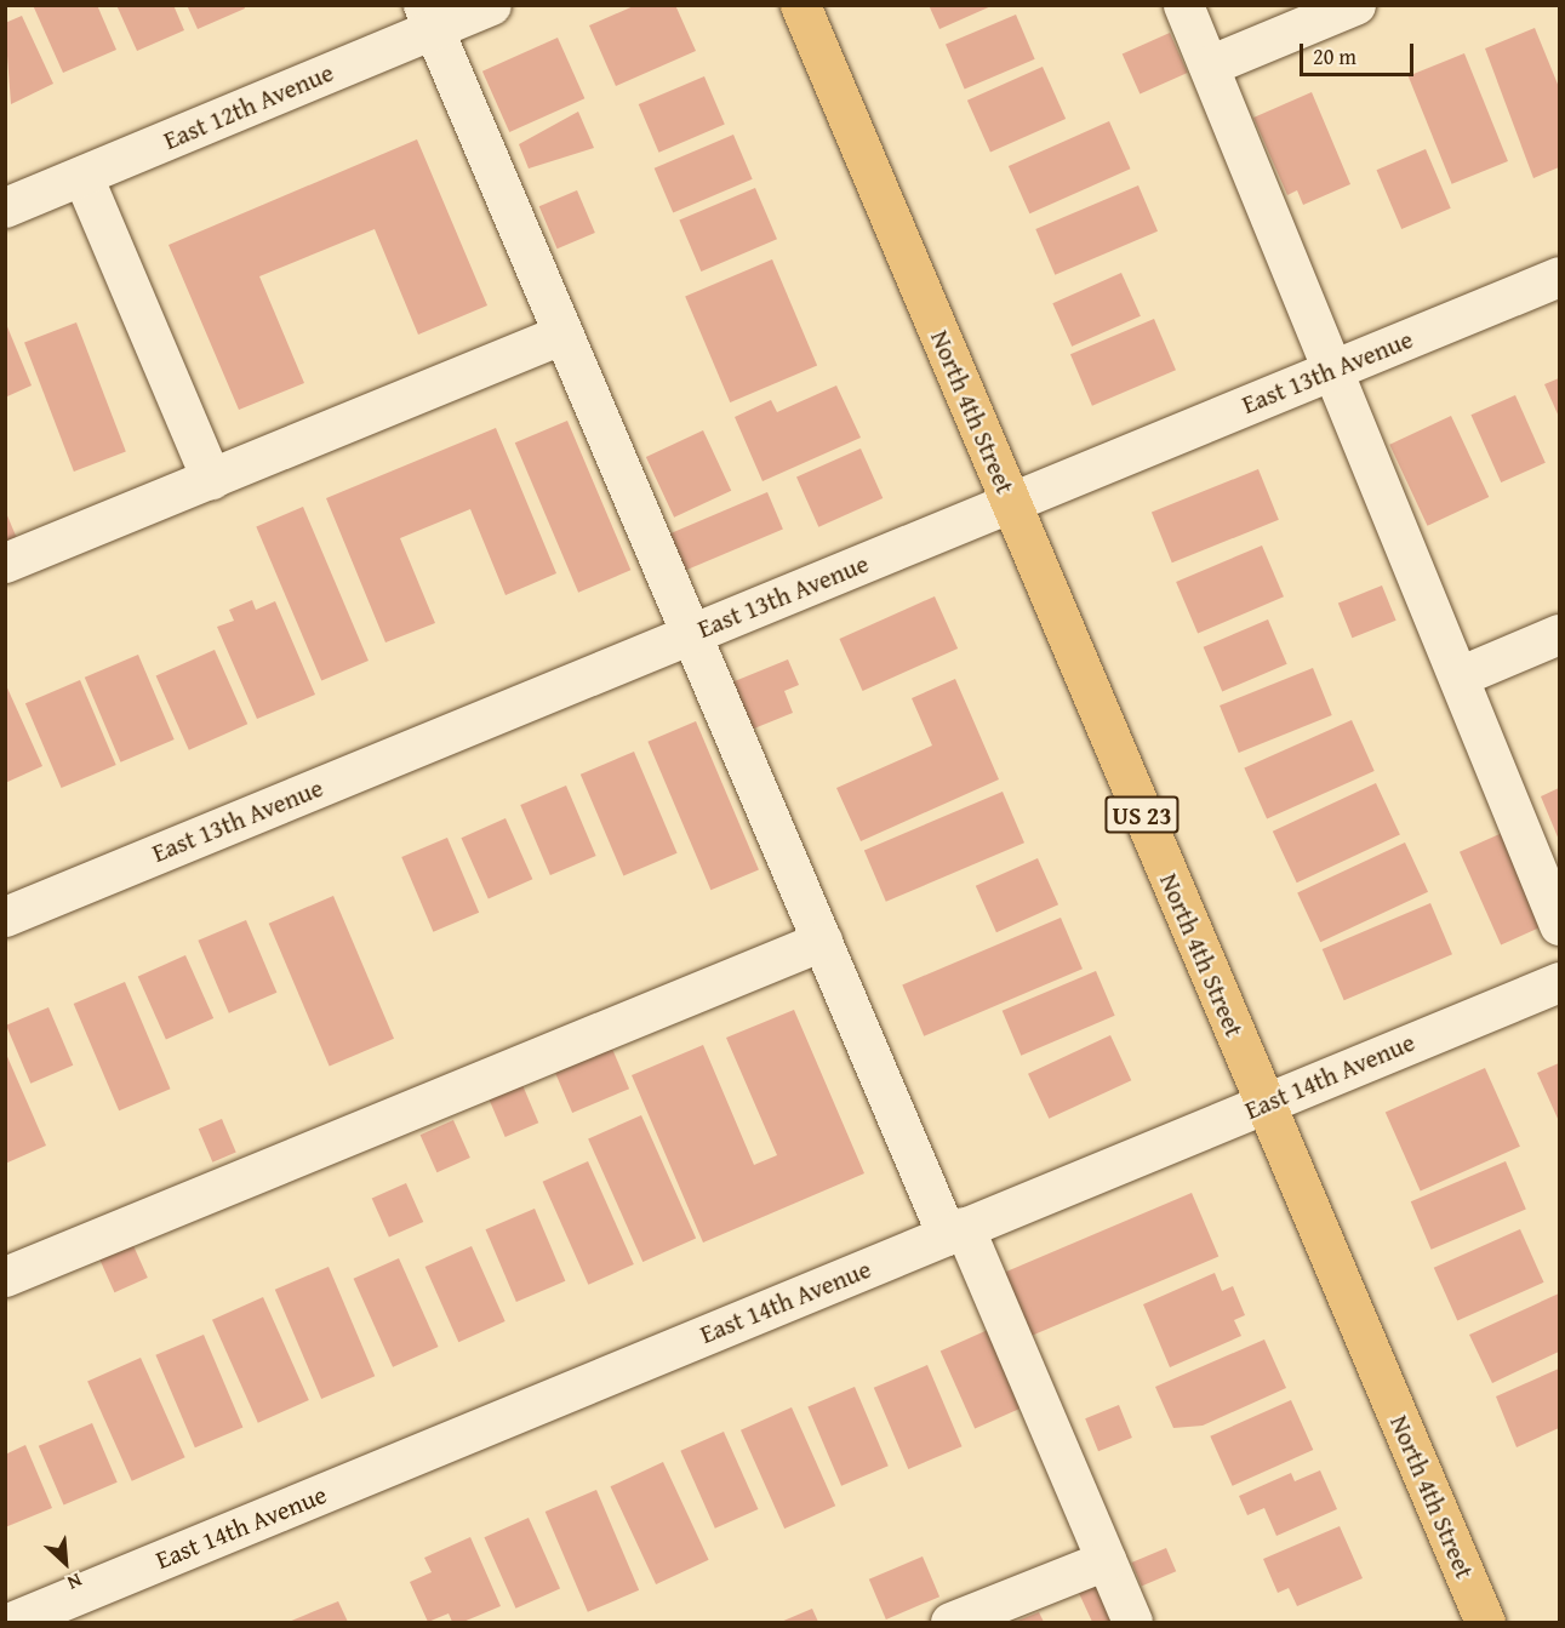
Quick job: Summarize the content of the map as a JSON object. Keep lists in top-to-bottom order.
{
  "streets": {
    "main road": ["North 4th Street", "US 23"],
    "street": ["East 12th Avenue", "East 13th Avenue", "East 14th Avenue"]
  },
  "crossings": [
    ["East 13th Avenue", "North 4th Street"],
    ["North 4th Street", "East 14th Avenue"]
  ],
  "scale_bar": "20 m",
  "north": "bottom right"
}
